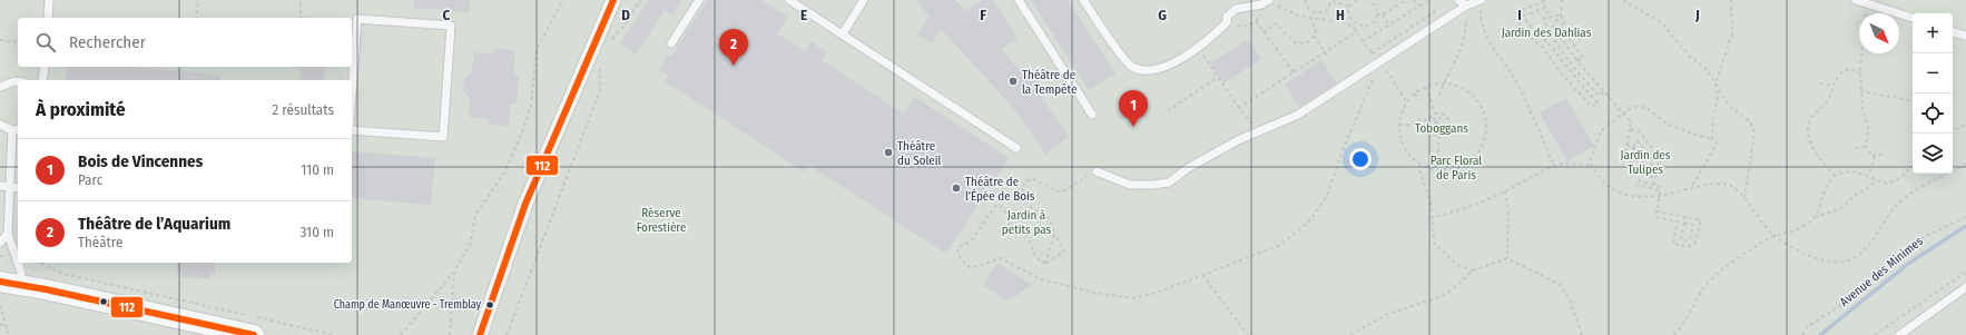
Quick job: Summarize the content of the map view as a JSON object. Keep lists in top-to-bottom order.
{
  "streets": {
    "path": ["Avenue des Minimes"]
  },
  "parks": [
    "Jardin des Dahlias",
    "Toboggans",
    "Jardin des Tulipes",
    "Parc Floral de Paris",
    "Réserve Forestière",
    "Jardin à petits pas"
  ],
  "places": [
    "Théâtre de la Tempête",
    "Théâtre du Soleil",
    "Théâtre de l'Épée de Bois",
    "Champ de Manœuvre - Tremblay"
  ],
  "lines": ["transit line 112"],
  "north": "bottom right",
  "page": {
    "map_buttons": ["+", "−"],
    "search": "Rechercher",
    "pins": ["2", "1"],
    "heading": ["À proximité", "2 résultats"],
    "list": [
      {
        "mark": "1",
        "name": "Bois de Vincennes",
        "note": "Parc",
        "value": "110 m"
      },
      {
        "mark": "2",
        "name": "Théâtre de l’Aquarium",
        "note": "Théâtre",
        "value": "310 m"
      }
    ]
  },
  "grid": {
    "columns": [
      "C",
      "D",
      "E",
      "F",
      "G",
      "H",
      "I",
      "J"
    ]
  }
}
